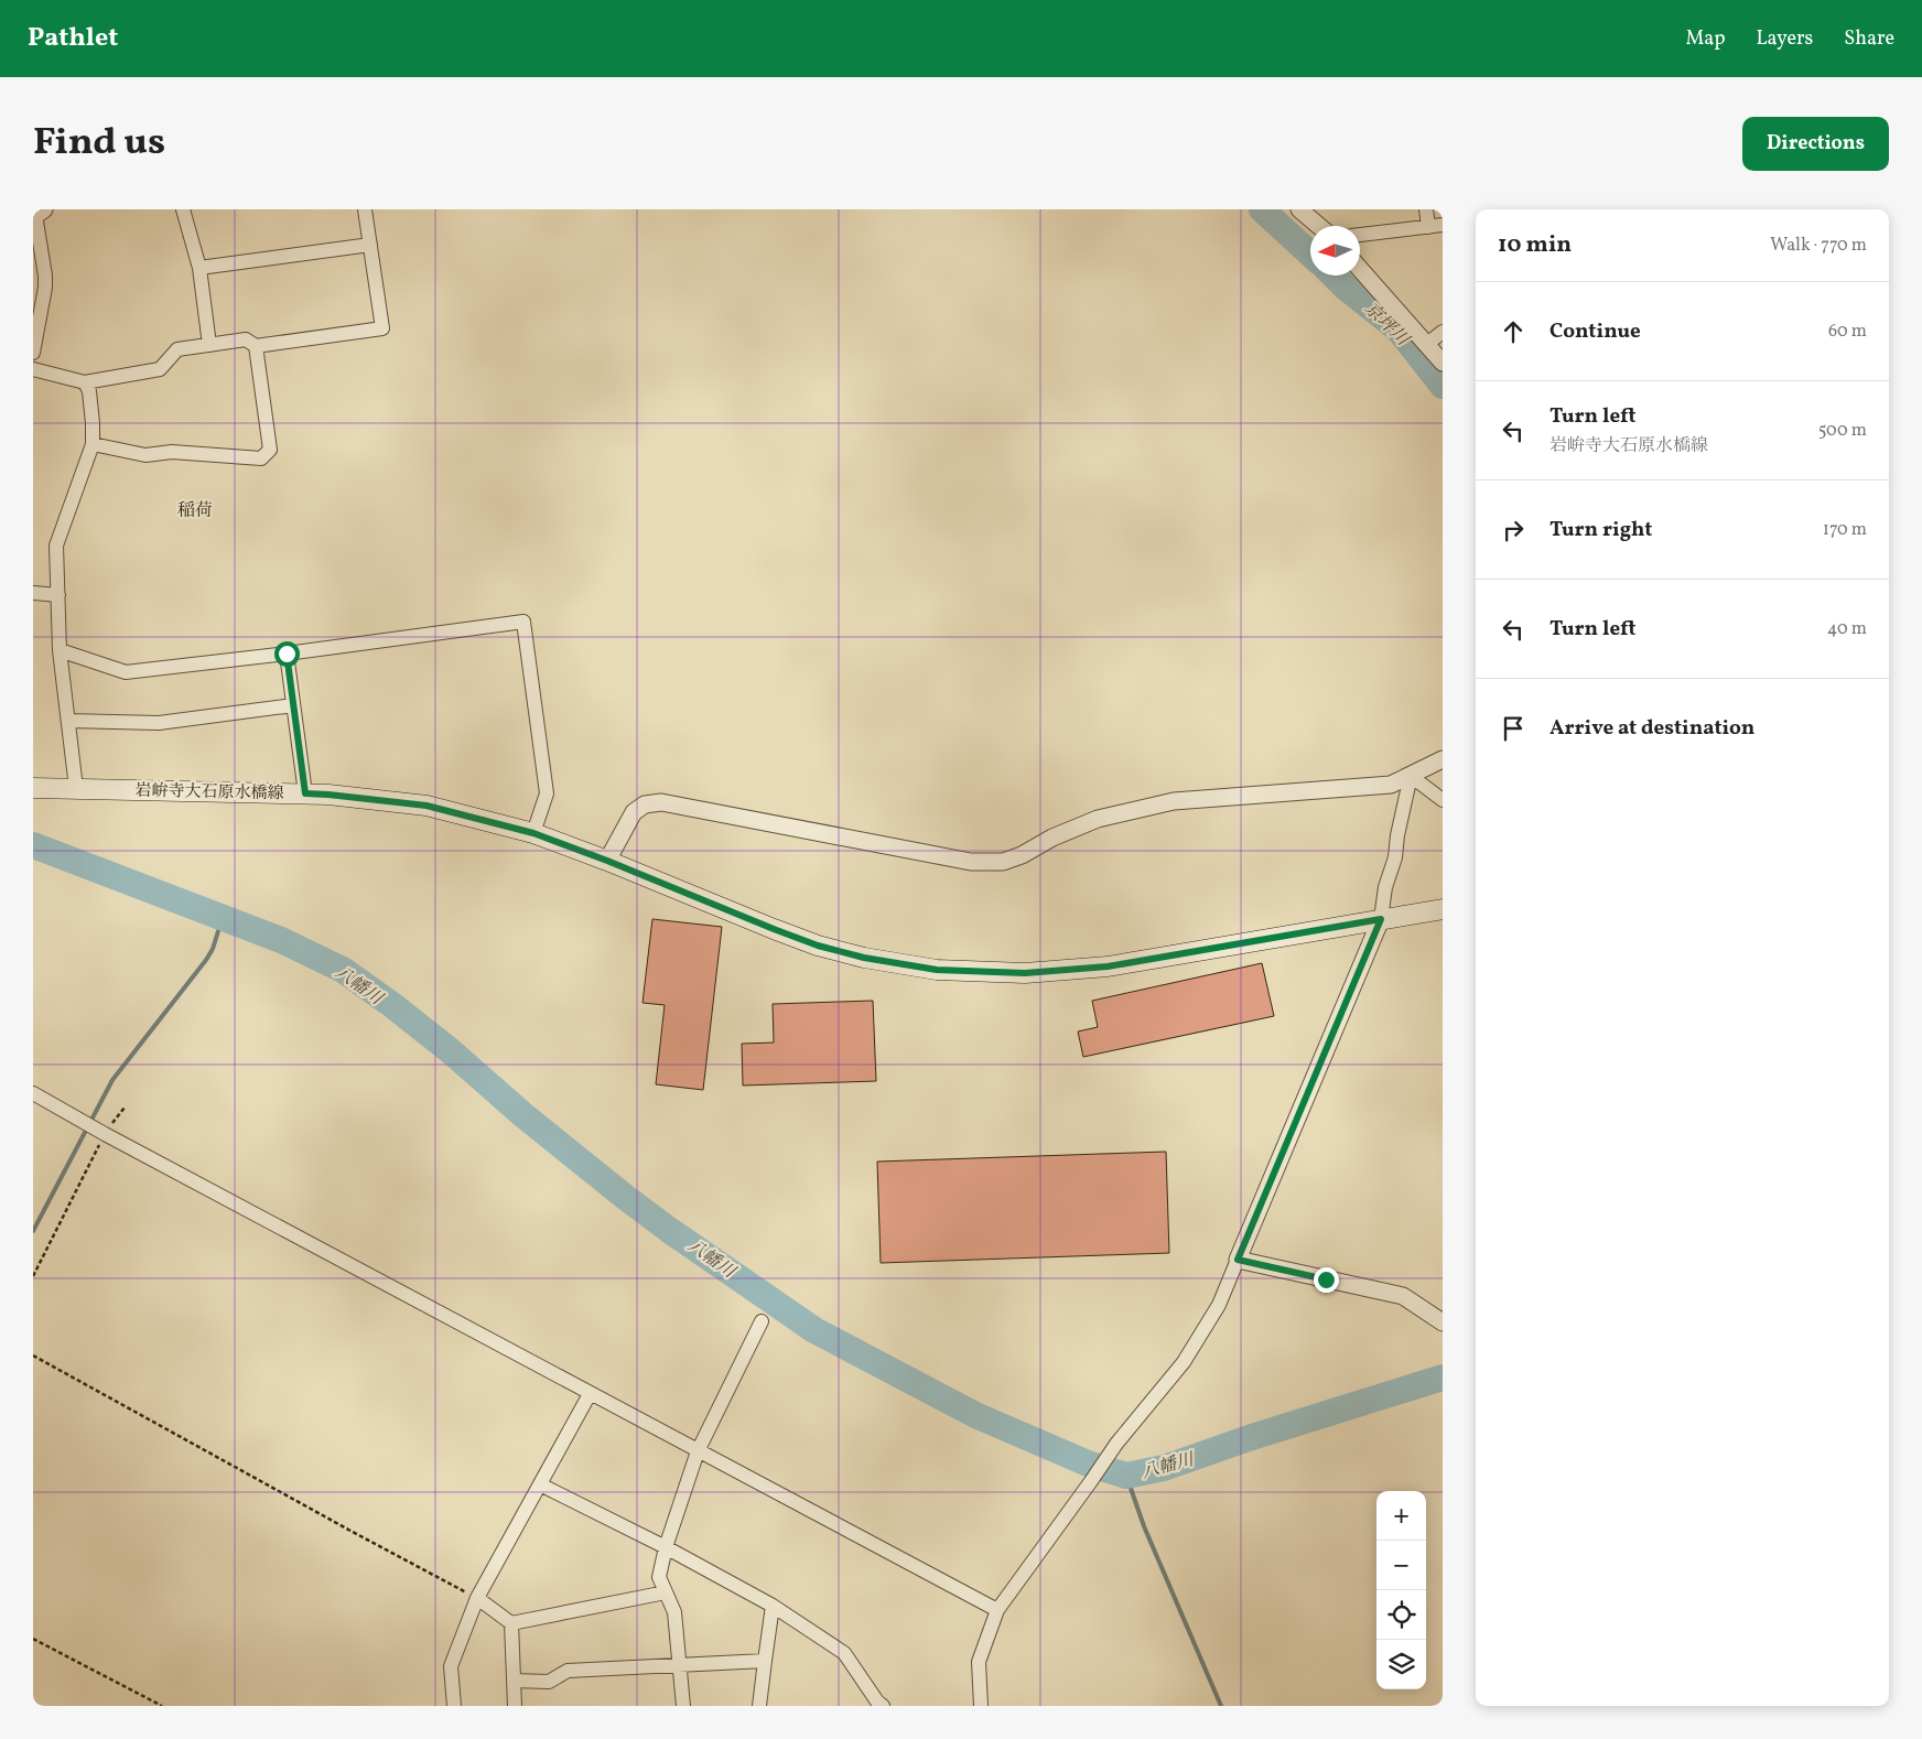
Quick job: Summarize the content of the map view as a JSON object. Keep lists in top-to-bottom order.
{
  "streets": {
    "main road": ["岩峅寺大石原水橋線"]
  },
  "districts": ["稲荷"],
  "water": ["京坪川", "八幡川"],
  "north": "left",
  "page": {
    "header": "Pathlet",
    "nav": ["Map", "Layers", "Share"],
    "title": "Find us",
    "buttons": "Directions",
    "heading": ["10 min", "Walk · 770 m"],
    "list": [
      ["Continue", "60 m"],
      ["Turn left", "岩峅寺大石原水橋線", "500 m"],
      ["Turn right", "170 m"],
      ["Turn left", "40 m"],
      "Arrive at destination"
    ],
    "map_buttons": ["+", "−"]
  }
}
